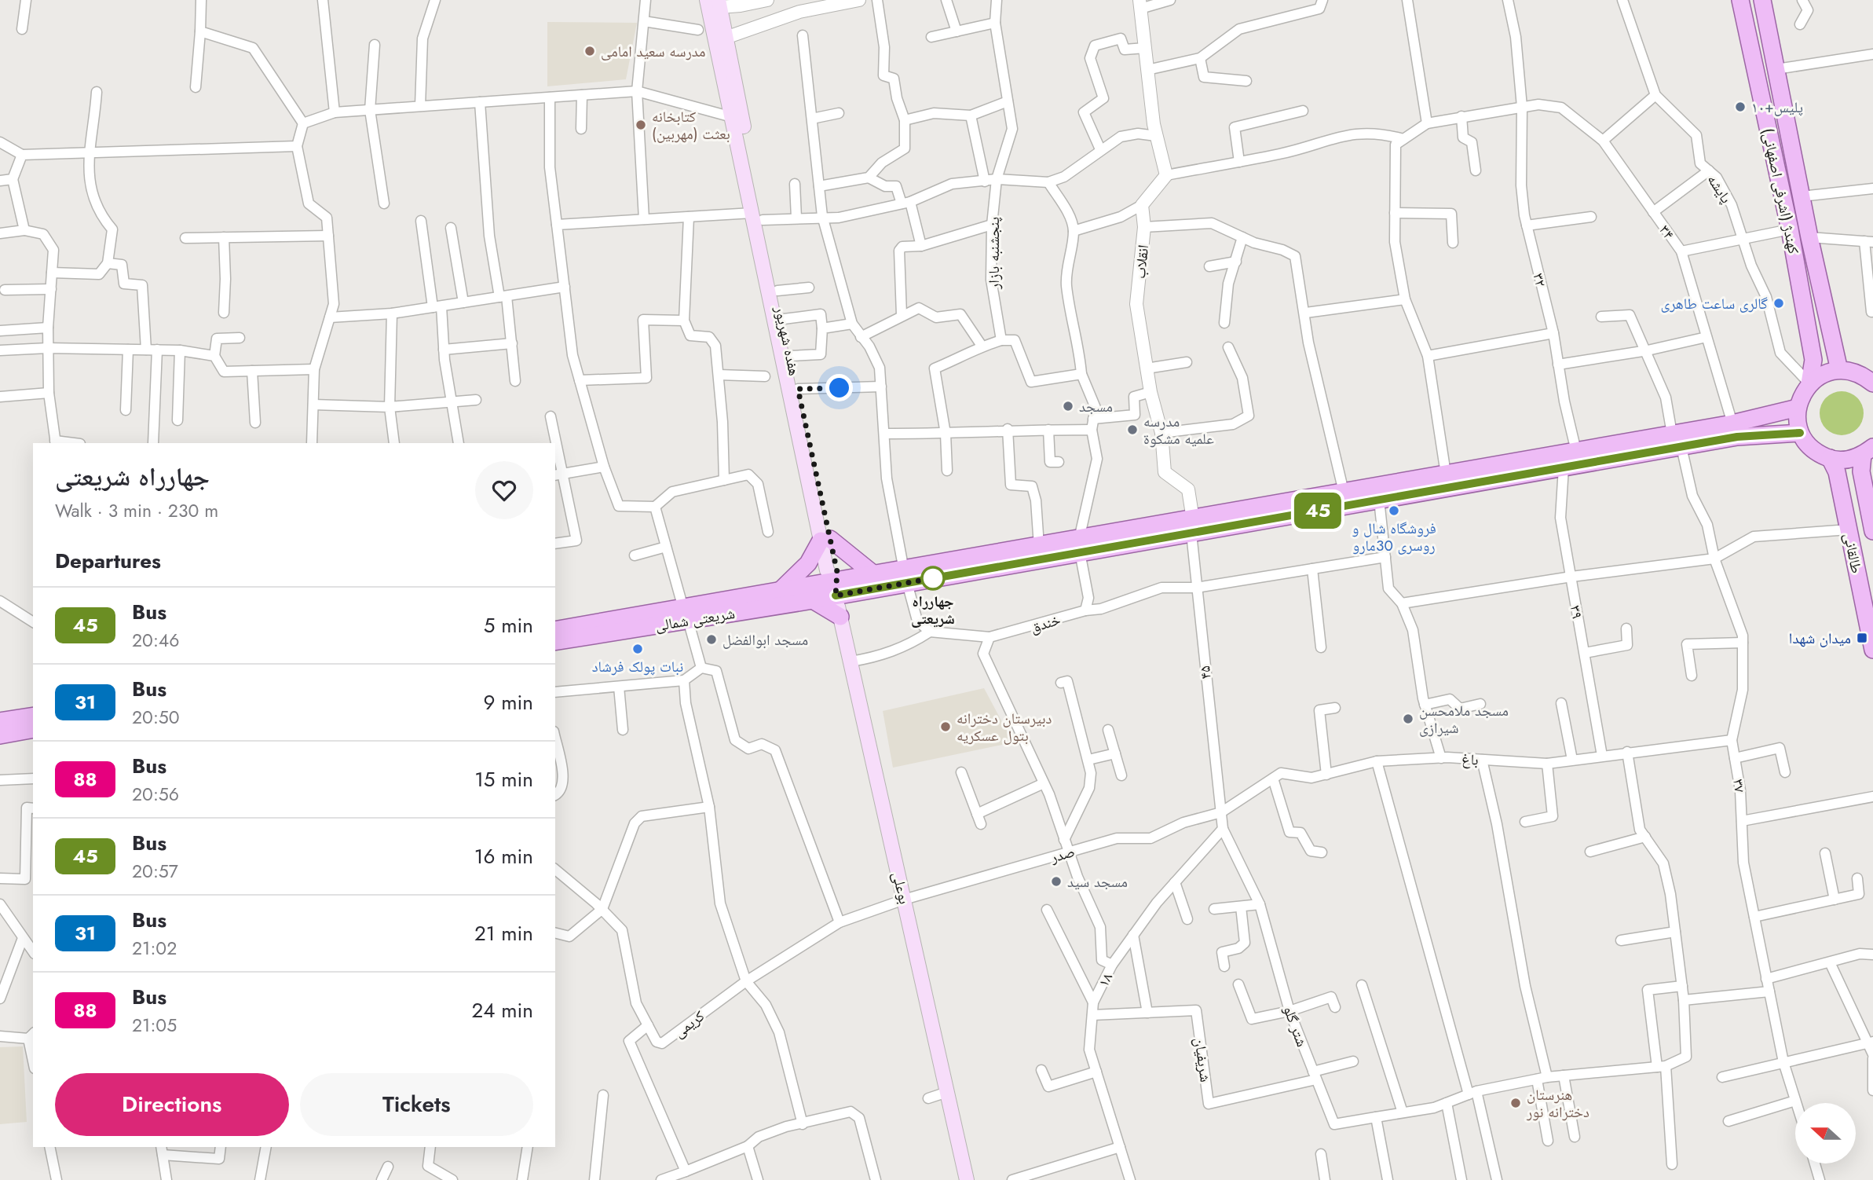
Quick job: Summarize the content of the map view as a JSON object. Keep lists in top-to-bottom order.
{
  "streets": {
    "main road": [
      "کهندژ (اشرفی اصفهانی)",
      "هفده شهریور",
      "طالقانی",
      "شریعتی شمالی",
      "بوعلی"
    ],
    "street": [
      "پایشه",
      "۳۴",
      "پنجشنبه بازار",
      "انقلاب",
      "۳۲",
      "۳۹",
      "خندق",
      "۴۵",
      "باغ",
      "۳۷",
      "صدر",
      "۱۸",
      "کریمی",
      "شتر گلو",
      "شریفیان"
    ]
  },
  "crossings": [
    ["پایشه", "کهندژ (اشرفی اصفهانی)"],
    ["۳۴", "۳۲"],
    ["انقلاب", "۴۵"],
    ["هفده شهریور", "شریعتی شمالی"],
    ["هفده شهریور", "بوعلی"],
    ["۳۹", "باغ"],
    ["شریعتی شمالی", "بوعلی"],
    ["خندق", "۴۵"],
    ["۴۵", "باغ"],
    ["۴۵", "صدر"],
    ["باغ", "۳۷"],
    ["باغ", "صدر"],
    ["صدر", "بوعلی"],
    ["صدر", "کریمی"],
    ["بوعلی", "کریمی"],
    ["۱۸", "شتر گلو"],
    ["۱۸", "شریفیان"],
    ["شتر گلو", "شریفیان"]
  ],
  "places": {
    "other": [
      "مدرسه سعید امامی",
      "پلیس+۱۰",
      "کتابخانه بعثت (مهربین)",
      "گالری ساعت طاهری",
      "مسجد",
      "مدرسه علمیه مشکوة",
      "فروشگاه شال و روسری 30مارو",
      "جهارراه شریعتی",
      "مسجد ابوالفضل",
      "نبات پولک فرشاد",
      "مسجد ملامحسن شیرازی",
      "دبیرستان دخترانه بتول عسکریه",
      "مسجد سید",
      "هنرستان دخترانه نور"
    ],
    "transit": ["میدان شهدا"]
  },
  "lines": ["bus line 45"],
  "north": "left",
  "page": {
    "on_map": "45",
    "heading": [
      ["جهارراه شریعتی", "Walk · 3 min · 230 m"],
      "Departures"
    ],
    "list": [
      {
        "mark": "45",
        "name": "Bus",
        "note": "20:46",
        "value": "5 min"
      },
      {
        "mark": "31",
        "name": "Bus",
        "note": "20:50",
        "value": "9 min"
      },
      {
        "mark": "88",
        "name": "Bus",
        "note": "20:56",
        "value": "15 min"
      },
      {
        "mark": "45",
        "name": "Bus",
        "note": "20:57",
        "value": "16 min"
      },
      {
        "mark": "31",
        "name": "Bus",
        "note": "21:02",
        "value": "21 min"
      },
      {
        "mark": "88",
        "name": "Bus",
        "note": "21:05",
        "value": "24 min"
      }
    ],
    "buttons": ["Directions", "Tickets"]
  }
}
